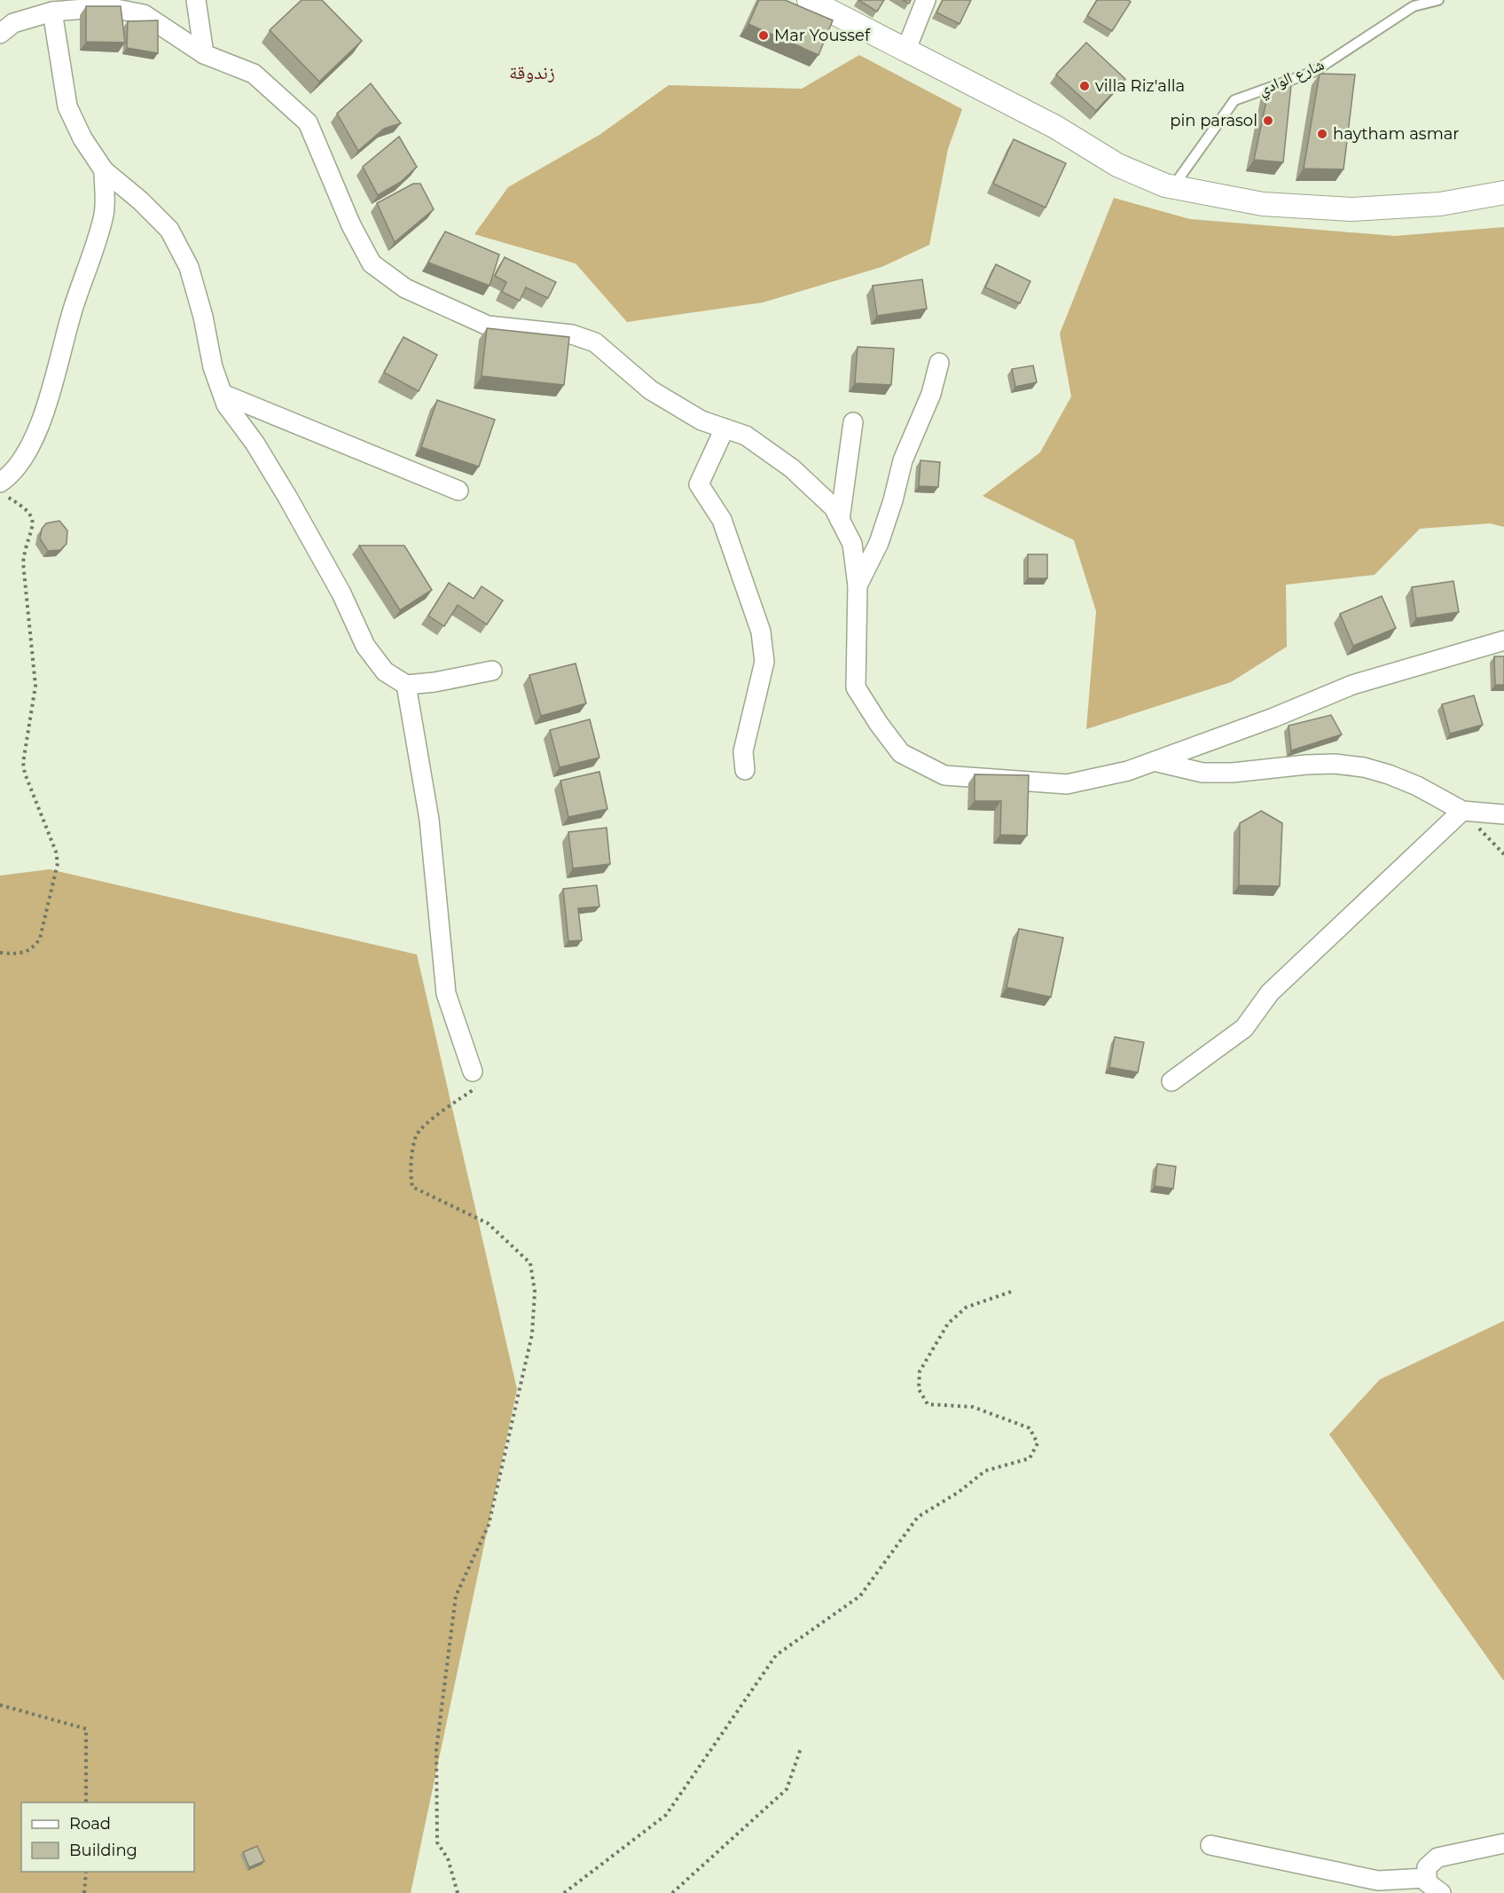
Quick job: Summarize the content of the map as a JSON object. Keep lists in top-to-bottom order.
{
  "streets": {
    "lane": ["شارع الوادي"]
  },
  "districts": ["زندوقة"],
  "places": [
    "Mar Youssef",
    "villa Riz'alla",
    "pin parasol",
    "haytham asmar"
  ],
  "legend": ["Road", "Building"]
}
